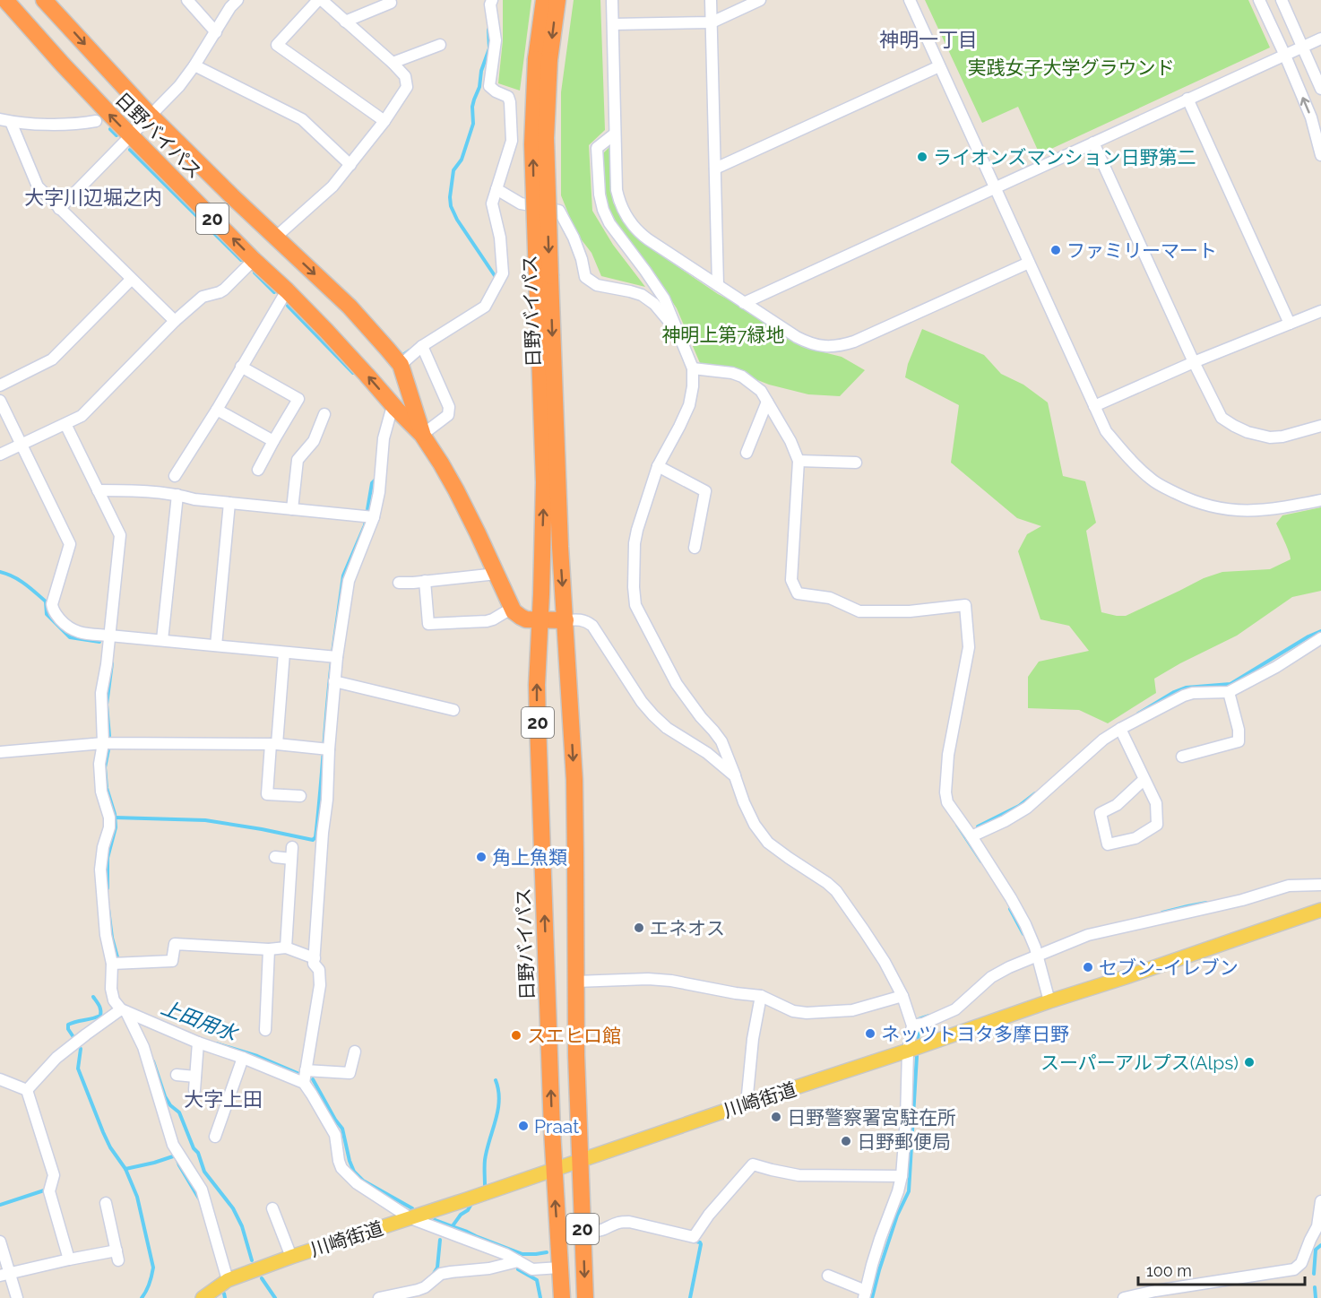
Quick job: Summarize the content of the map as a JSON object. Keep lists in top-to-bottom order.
{
  "streets": {
    "highway": ["日野バイパス", "20"],
    "main road": ["川崎街道"]
  },
  "crossings": [
    ["日野バイパス", "川崎街道"]
  ],
  "districts": ["神明一丁目", "大字川辺堀之内", "大字上田"],
  "water": ["上田用水"],
  "parks": ["実践女子大学グラウンド", "神明上第7緑地"],
  "places": [
    "ライオンズマンション日野第二",
    "ファミリーマート",
    "角上魚類",
    "エネオス",
    "セブン-イレブン",
    "ネッツトヨタ多摩日野",
    "スエヒロ館",
    "スーパーアルプス(Alps)",
    "日野警察署宮駐在所",
    "Praat",
    "日野郵便局"
  ],
  "scale_bar": "100 m"
}
